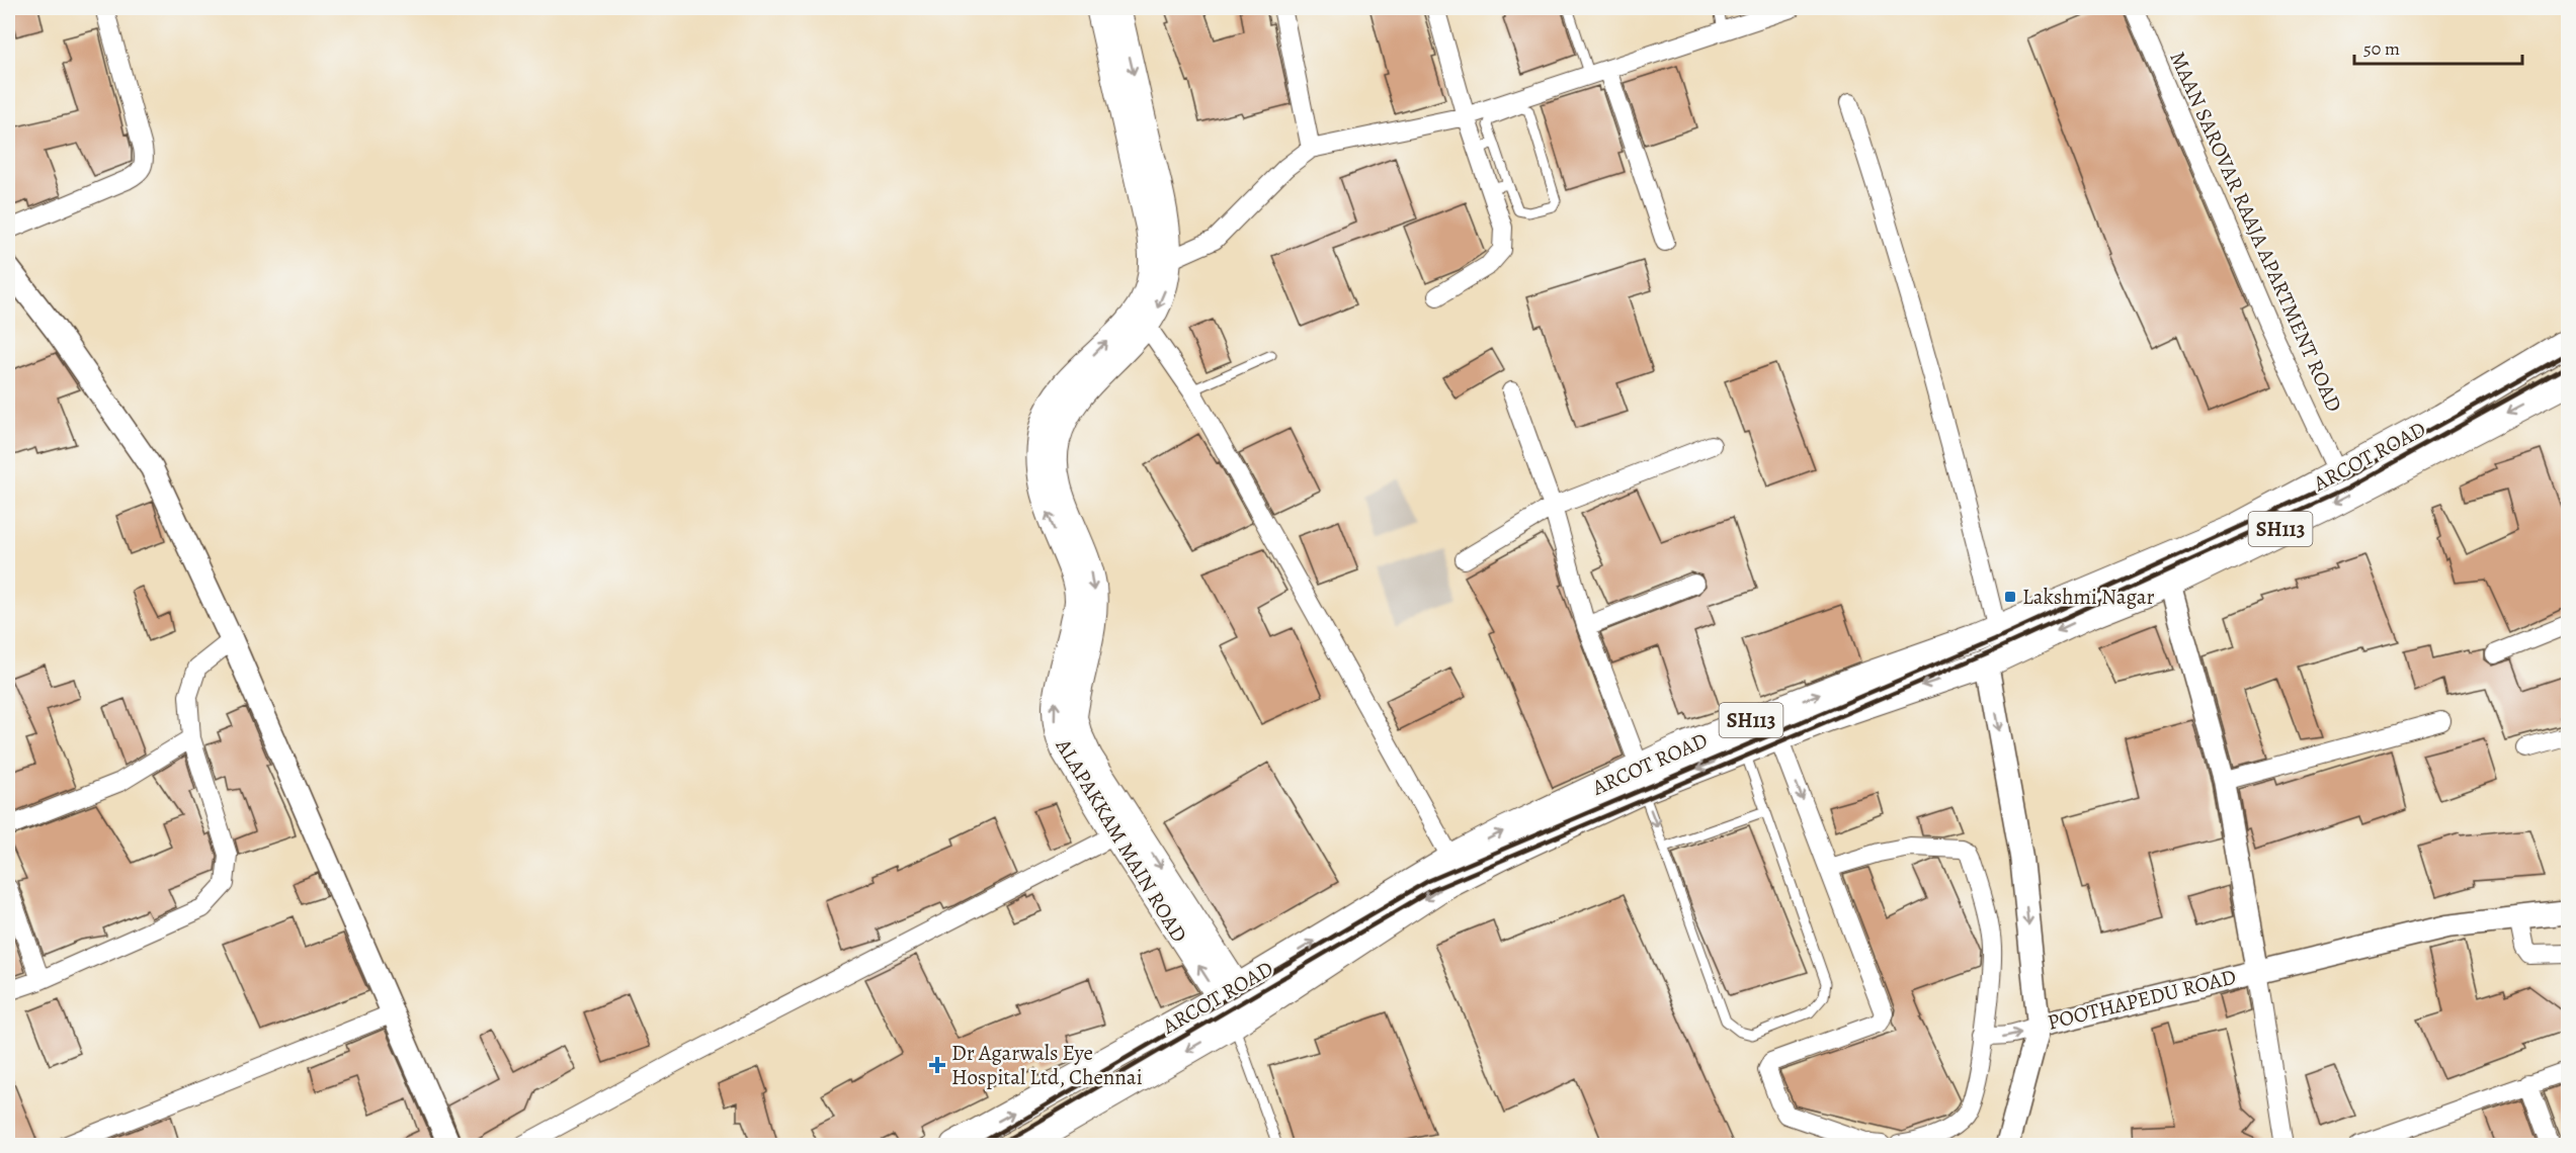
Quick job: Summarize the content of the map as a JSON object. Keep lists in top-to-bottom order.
{
  "streets": {
    "main road": ["ARCOT ROAD", "SH113", "ALAPAKKAM MAIN ROAD"],
    "street": ["MAAN SAROVAR RAAJA APARTMENT ROAD", "POOTHAPEDU ROAD"]
  },
  "crossings": [
    ["MAAN SAROVAR RAAJA APARTMENT ROAD", "ARCOT ROAD"],
    ["ARCOT ROAD", "ALAPAKKAM MAIN ROAD"],
    ["ARCOT ROAD", "POOTHAPEDU ROAD"]
  ],
  "places": {
    "transit": ["Lakshmi Nagar"],
    "health": ["Dr Agarwals Eye Hospital Ltd, Chennai"]
  },
  "scale_bar": "50 m"
}
